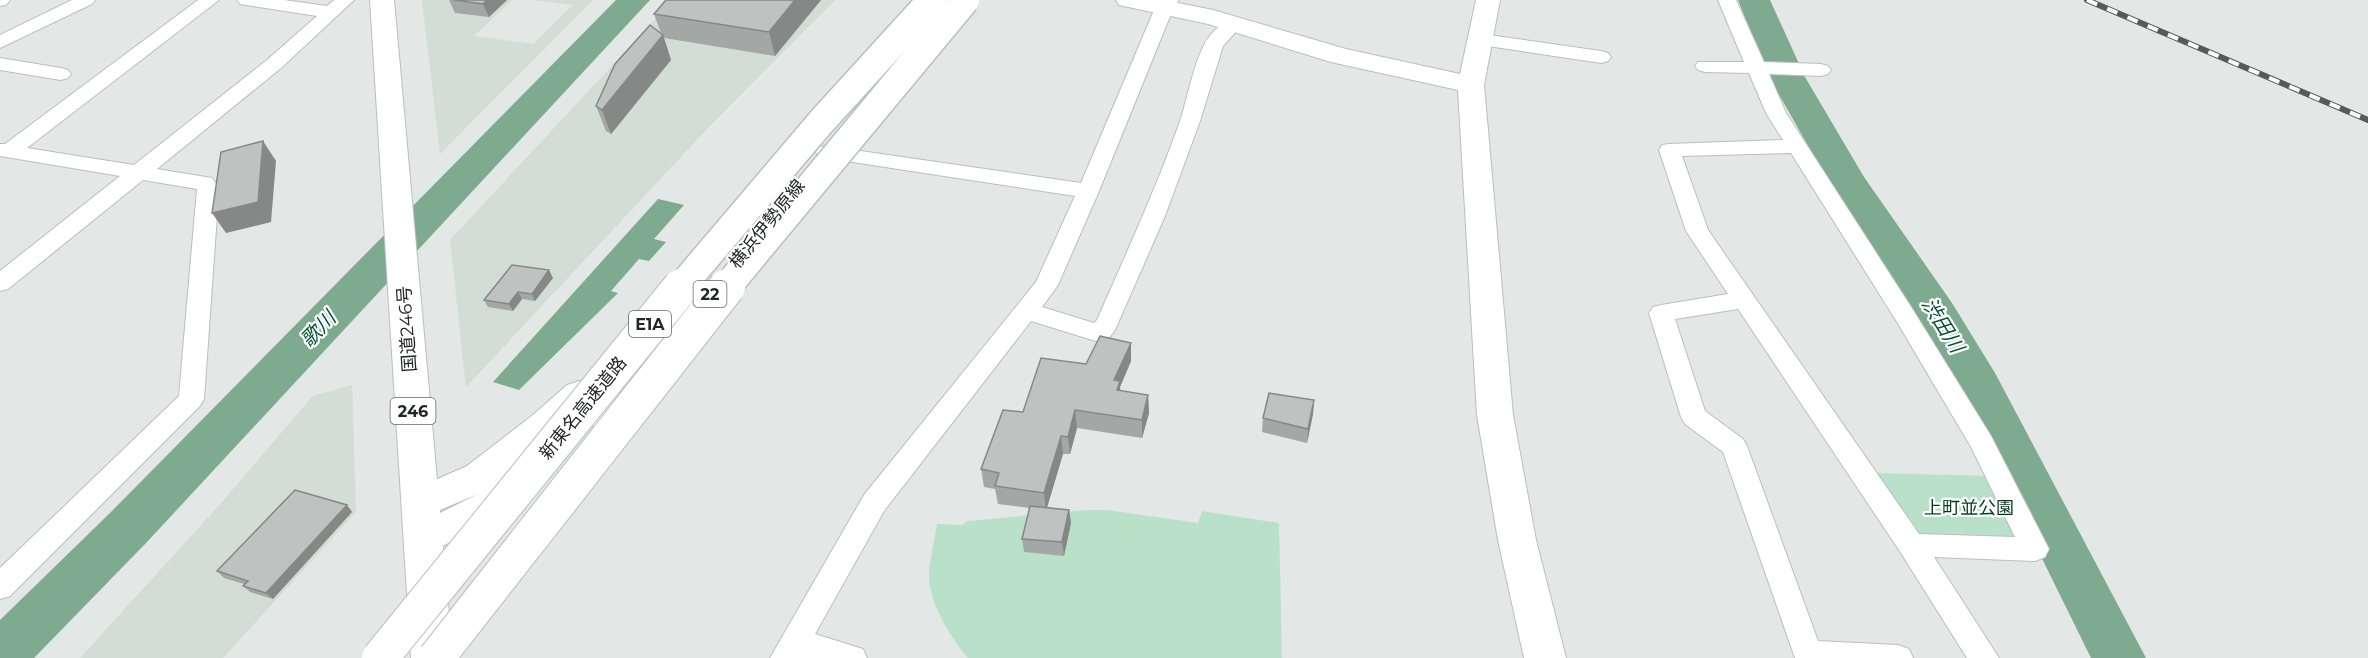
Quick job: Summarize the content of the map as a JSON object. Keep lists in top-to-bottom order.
{
  "streets": {
    "main road": [
      "横浜伊勢原線",
      "22",
      "E1A",
      "国道246号",
      "新東名高速道路",
      "246"
    ]
  },
  "crossings": [
    ["横浜伊勢原線", "国道246号"],
    ["国道246号", "新東名高速道路"]
  ],
  "water": ["渋田川", "歌川"],
  "parks": ["上町並公園"]
}
